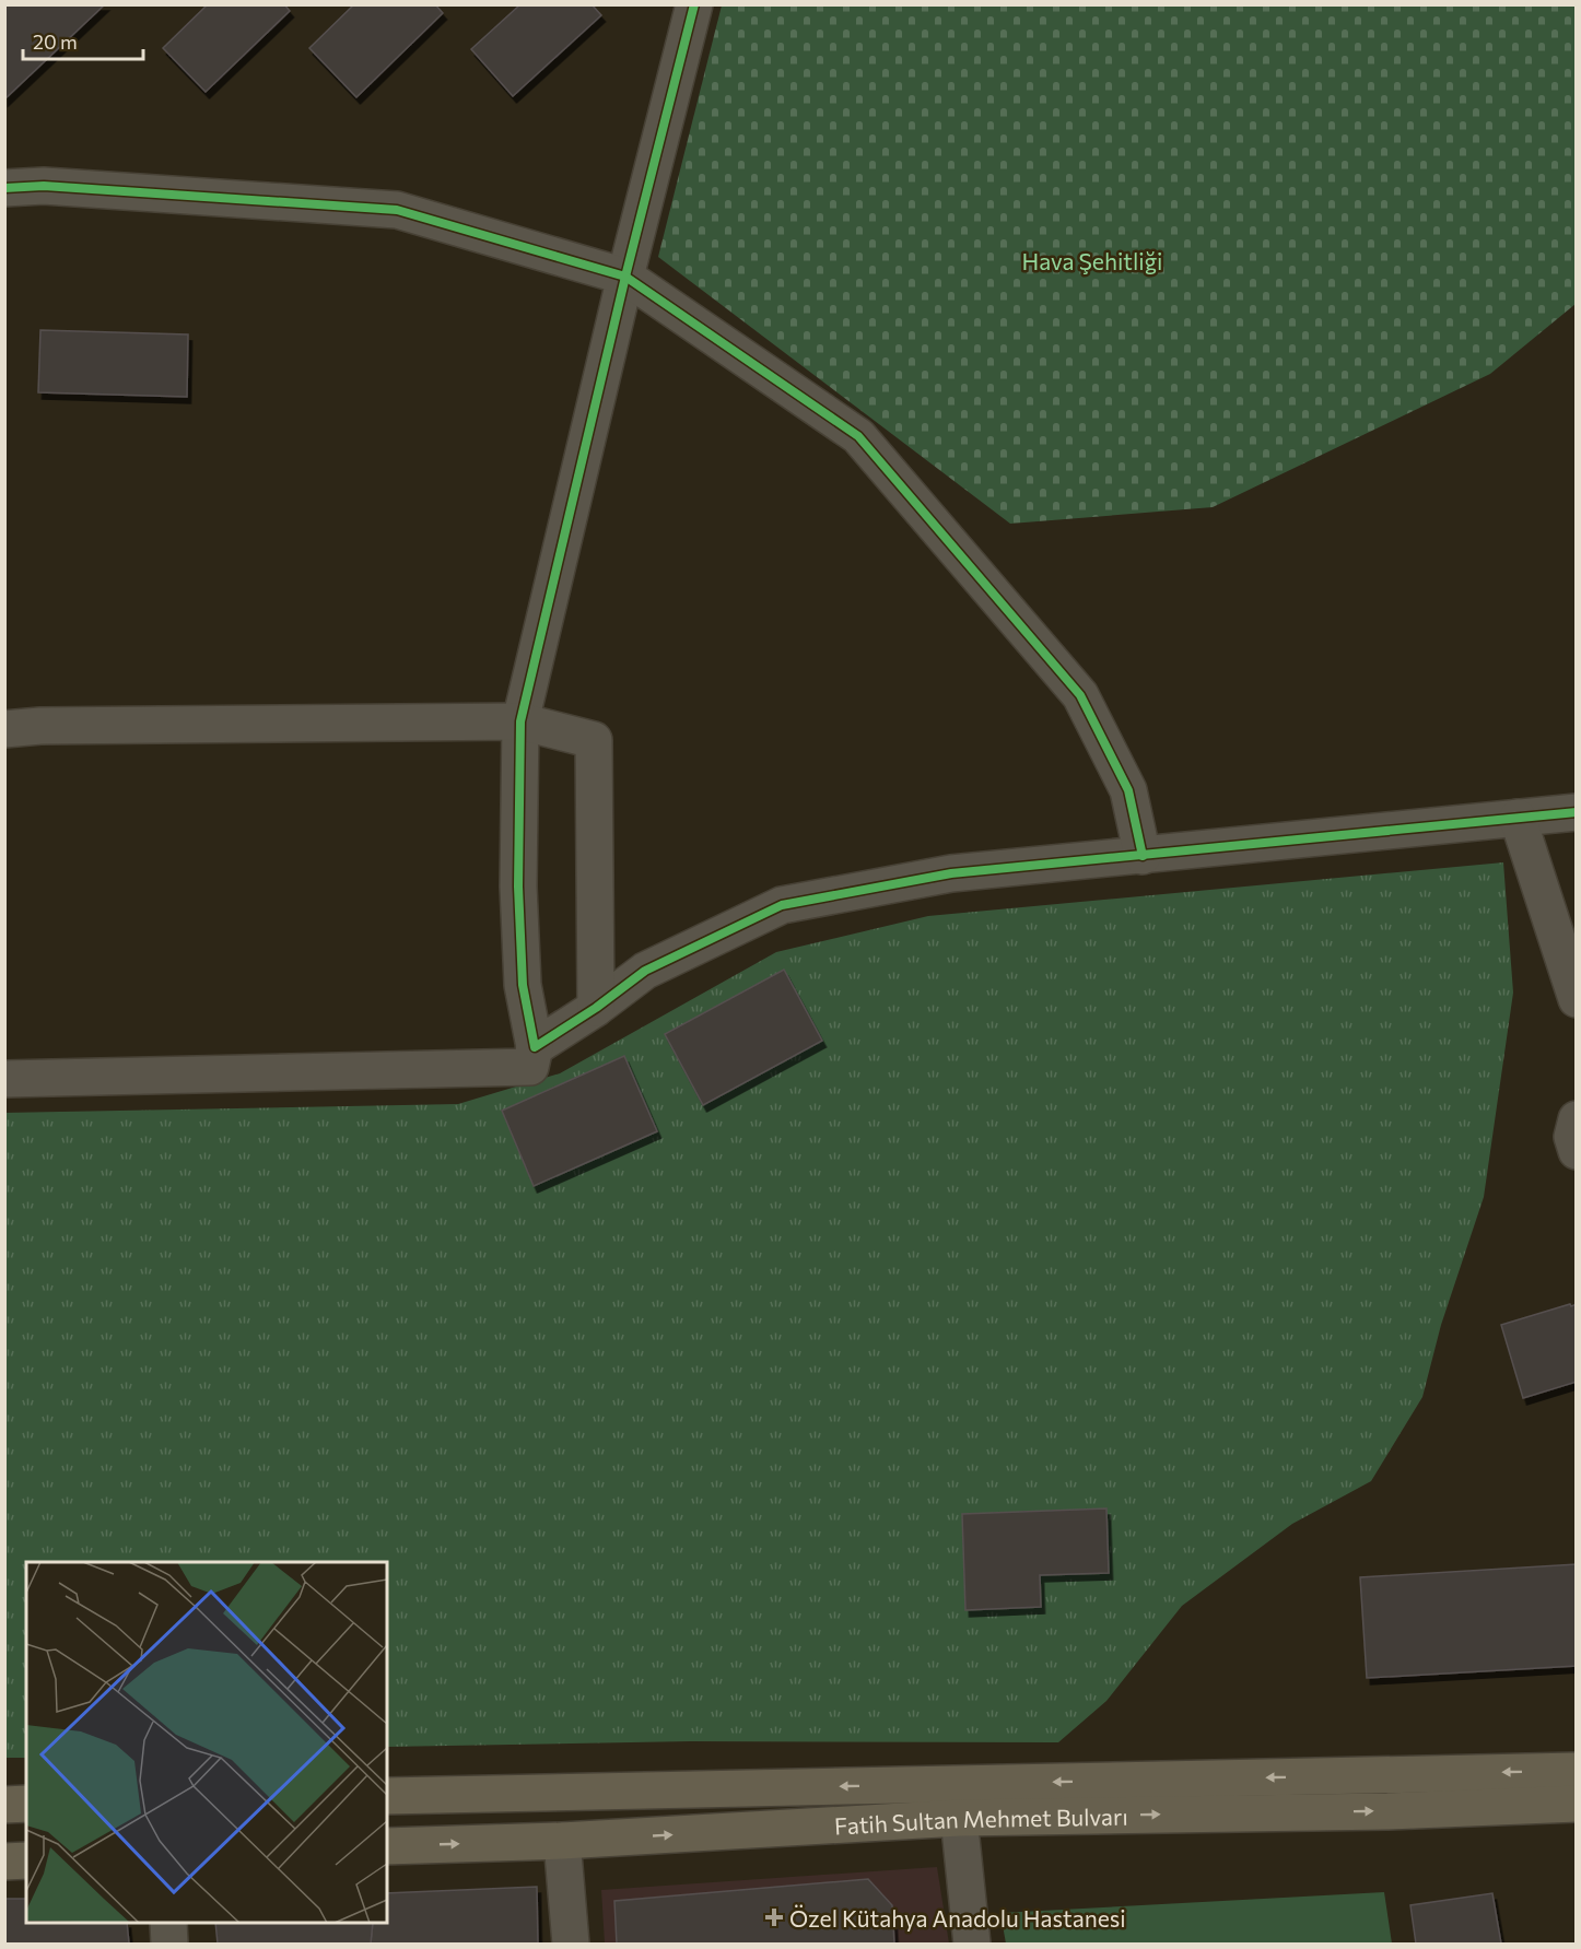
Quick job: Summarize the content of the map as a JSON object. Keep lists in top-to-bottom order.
{
  "streets": {
    "main road": ["Fatih Sultan Mehmet Bulvarı"]
  },
  "parks": ["Hava Şehitliği"],
  "places": {
    "health": ["Özel Kütahya Anadolu Hastanesi"]
  },
  "scale_bar": "20 m"
}
